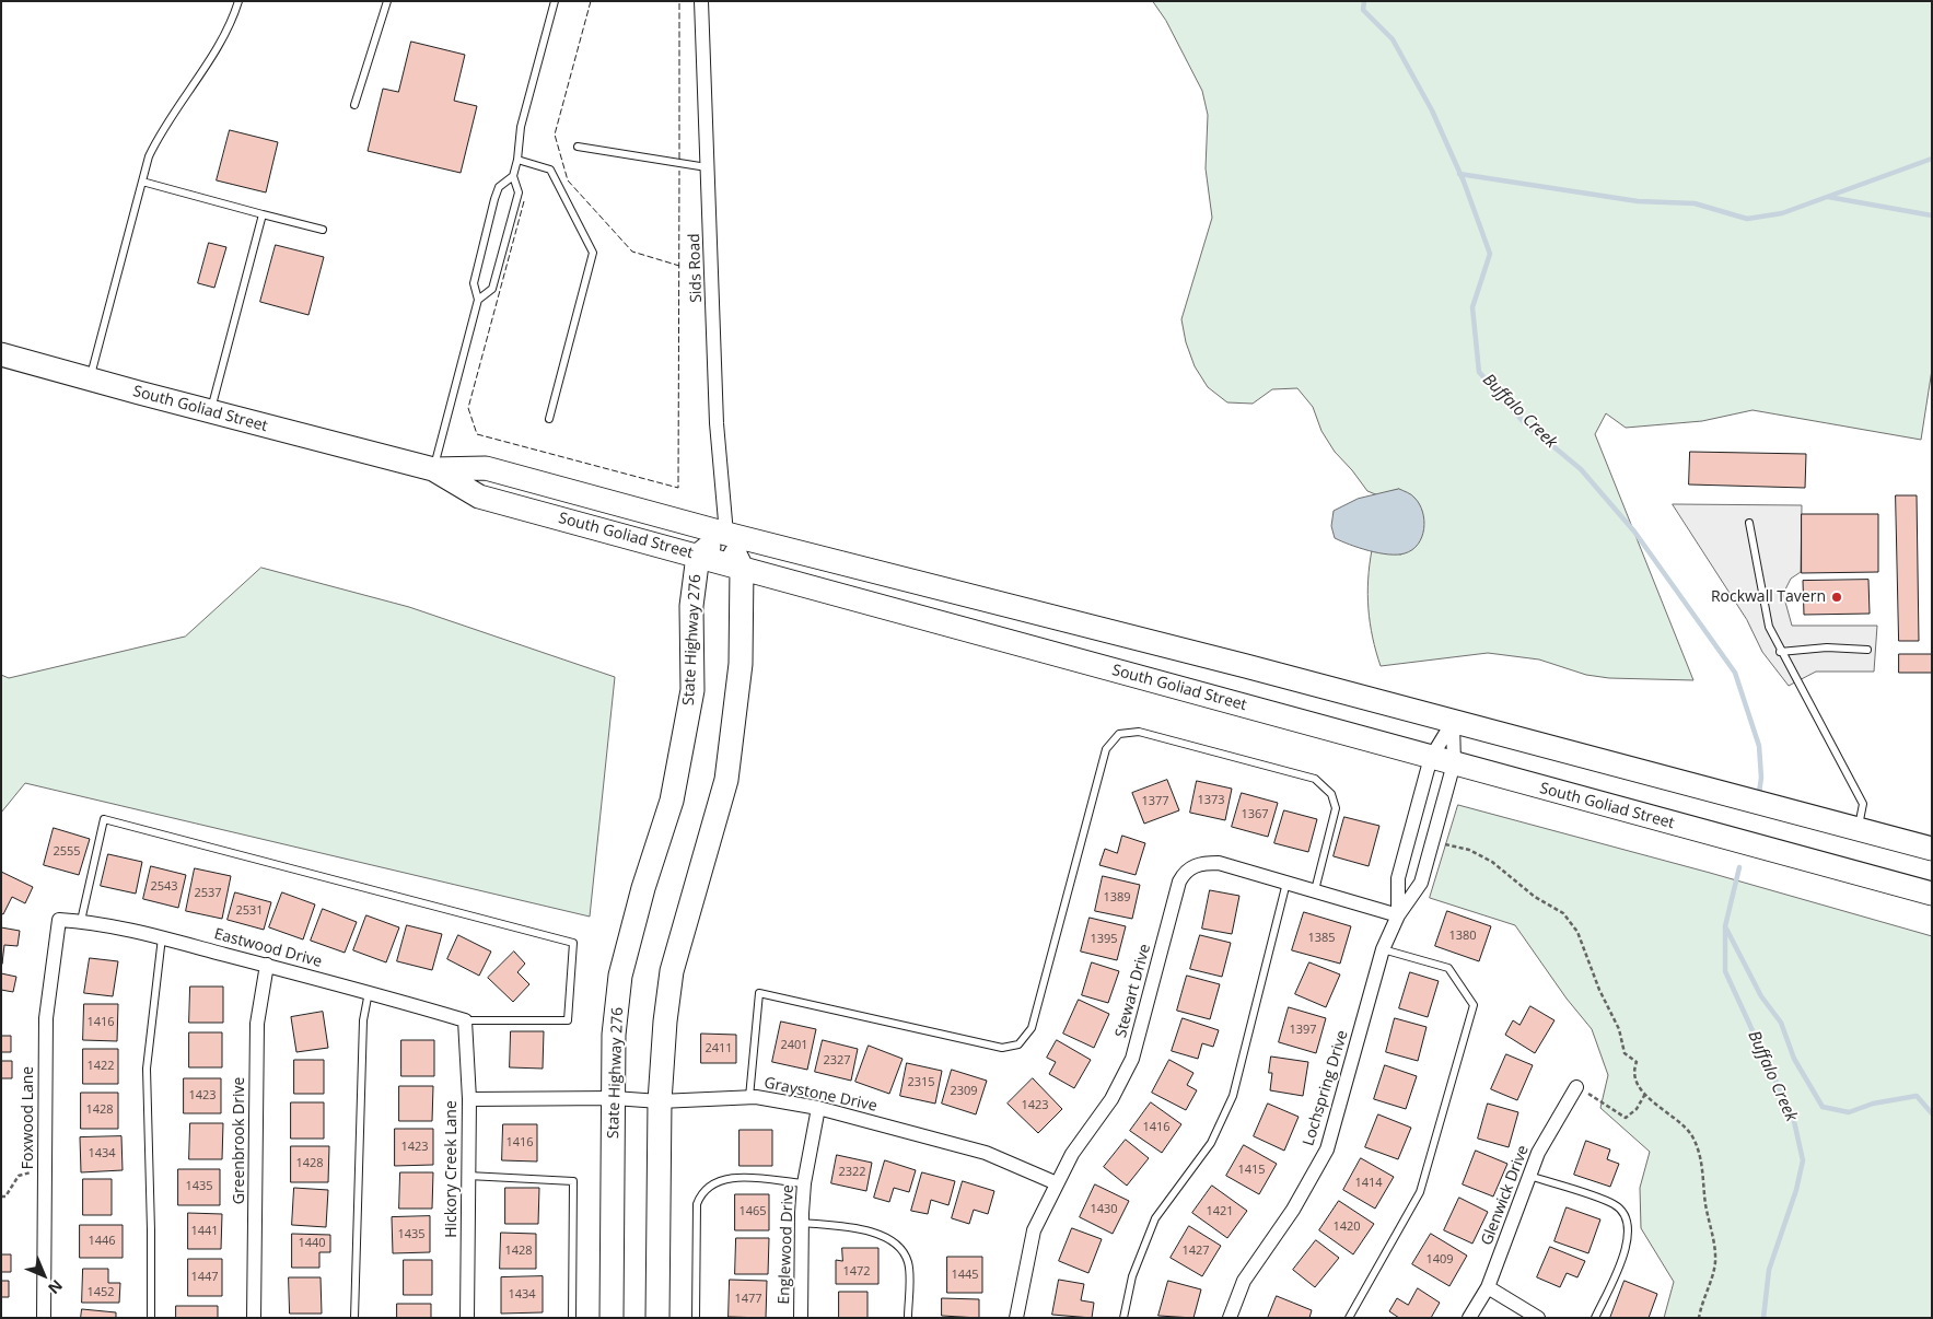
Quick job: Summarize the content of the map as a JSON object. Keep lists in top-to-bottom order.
{
  "streets": {
    "main road": ["South Goliad Street", "State Highway 276"],
    "street": [
      "Sids Road",
      "Eastwood Drive",
      "Stewart Drive",
      "Lochspring Drive",
      "Graystone Drive",
      "Foxwood Lane",
      "Greenbrook Drive",
      "Hickory Creek Lane",
      "Glenwick Drive",
      "Englewood Drive"
    ]
  },
  "crossings": [
    ["Sids Road", "South Goliad Street"],
    ["Sids Road", "State Highway 276"],
    ["South Goliad Street", "State Highway 276"],
    ["South Goliad Street", "Lochspring Drive"],
    ["State Highway 276", "Graystone Drive"],
    ["Eastwood Drive", "Foxwood Lane"],
    ["Eastwood Drive", "Greenbrook Drive"],
    ["Eastwood Drive", "Hickory Creek Lane"],
    ["Stewart Drive", "Lochspring Drive"],
    ["Stewart Drive", "Graystone Drive"],
    ["Graystone Drive", "Hickory Creek Lane"],
    ["Graystone Drive", "Englewood Drive"]
  ],
  "water": ["Buffalo Creek"],
  "places": ["Rockwall Tavern"],
  "house_numbers": [
    "1373",
    "1377",
    "1367",
    "2555",
    "2543",
    "2537",
    "1389",
    "2531",
    "1380",
    "1385",
    "1395",
    "1416",
    "1397",
    "2401",
    "2411",
    "2327",
    "1422",
    "2315",
    "2309",
    "1423",
    "1423",
    "1428",
    "1416",
    "1416",
    "1423",
    "1434",
    "1428",
    "1415",
    "2322",
    "1414",
    "1435",
    "1430",
    "1465",
    "1421",
    "1420",
    "1441",
    "1435",
    "1446",
    "1440",
    "1428",
    "1427",
    "1409",
    "1472",
    "1445",
    "1447",
    "1452",
    "1434",
    "1477"
  ],
  "north": "bottom right"
}
